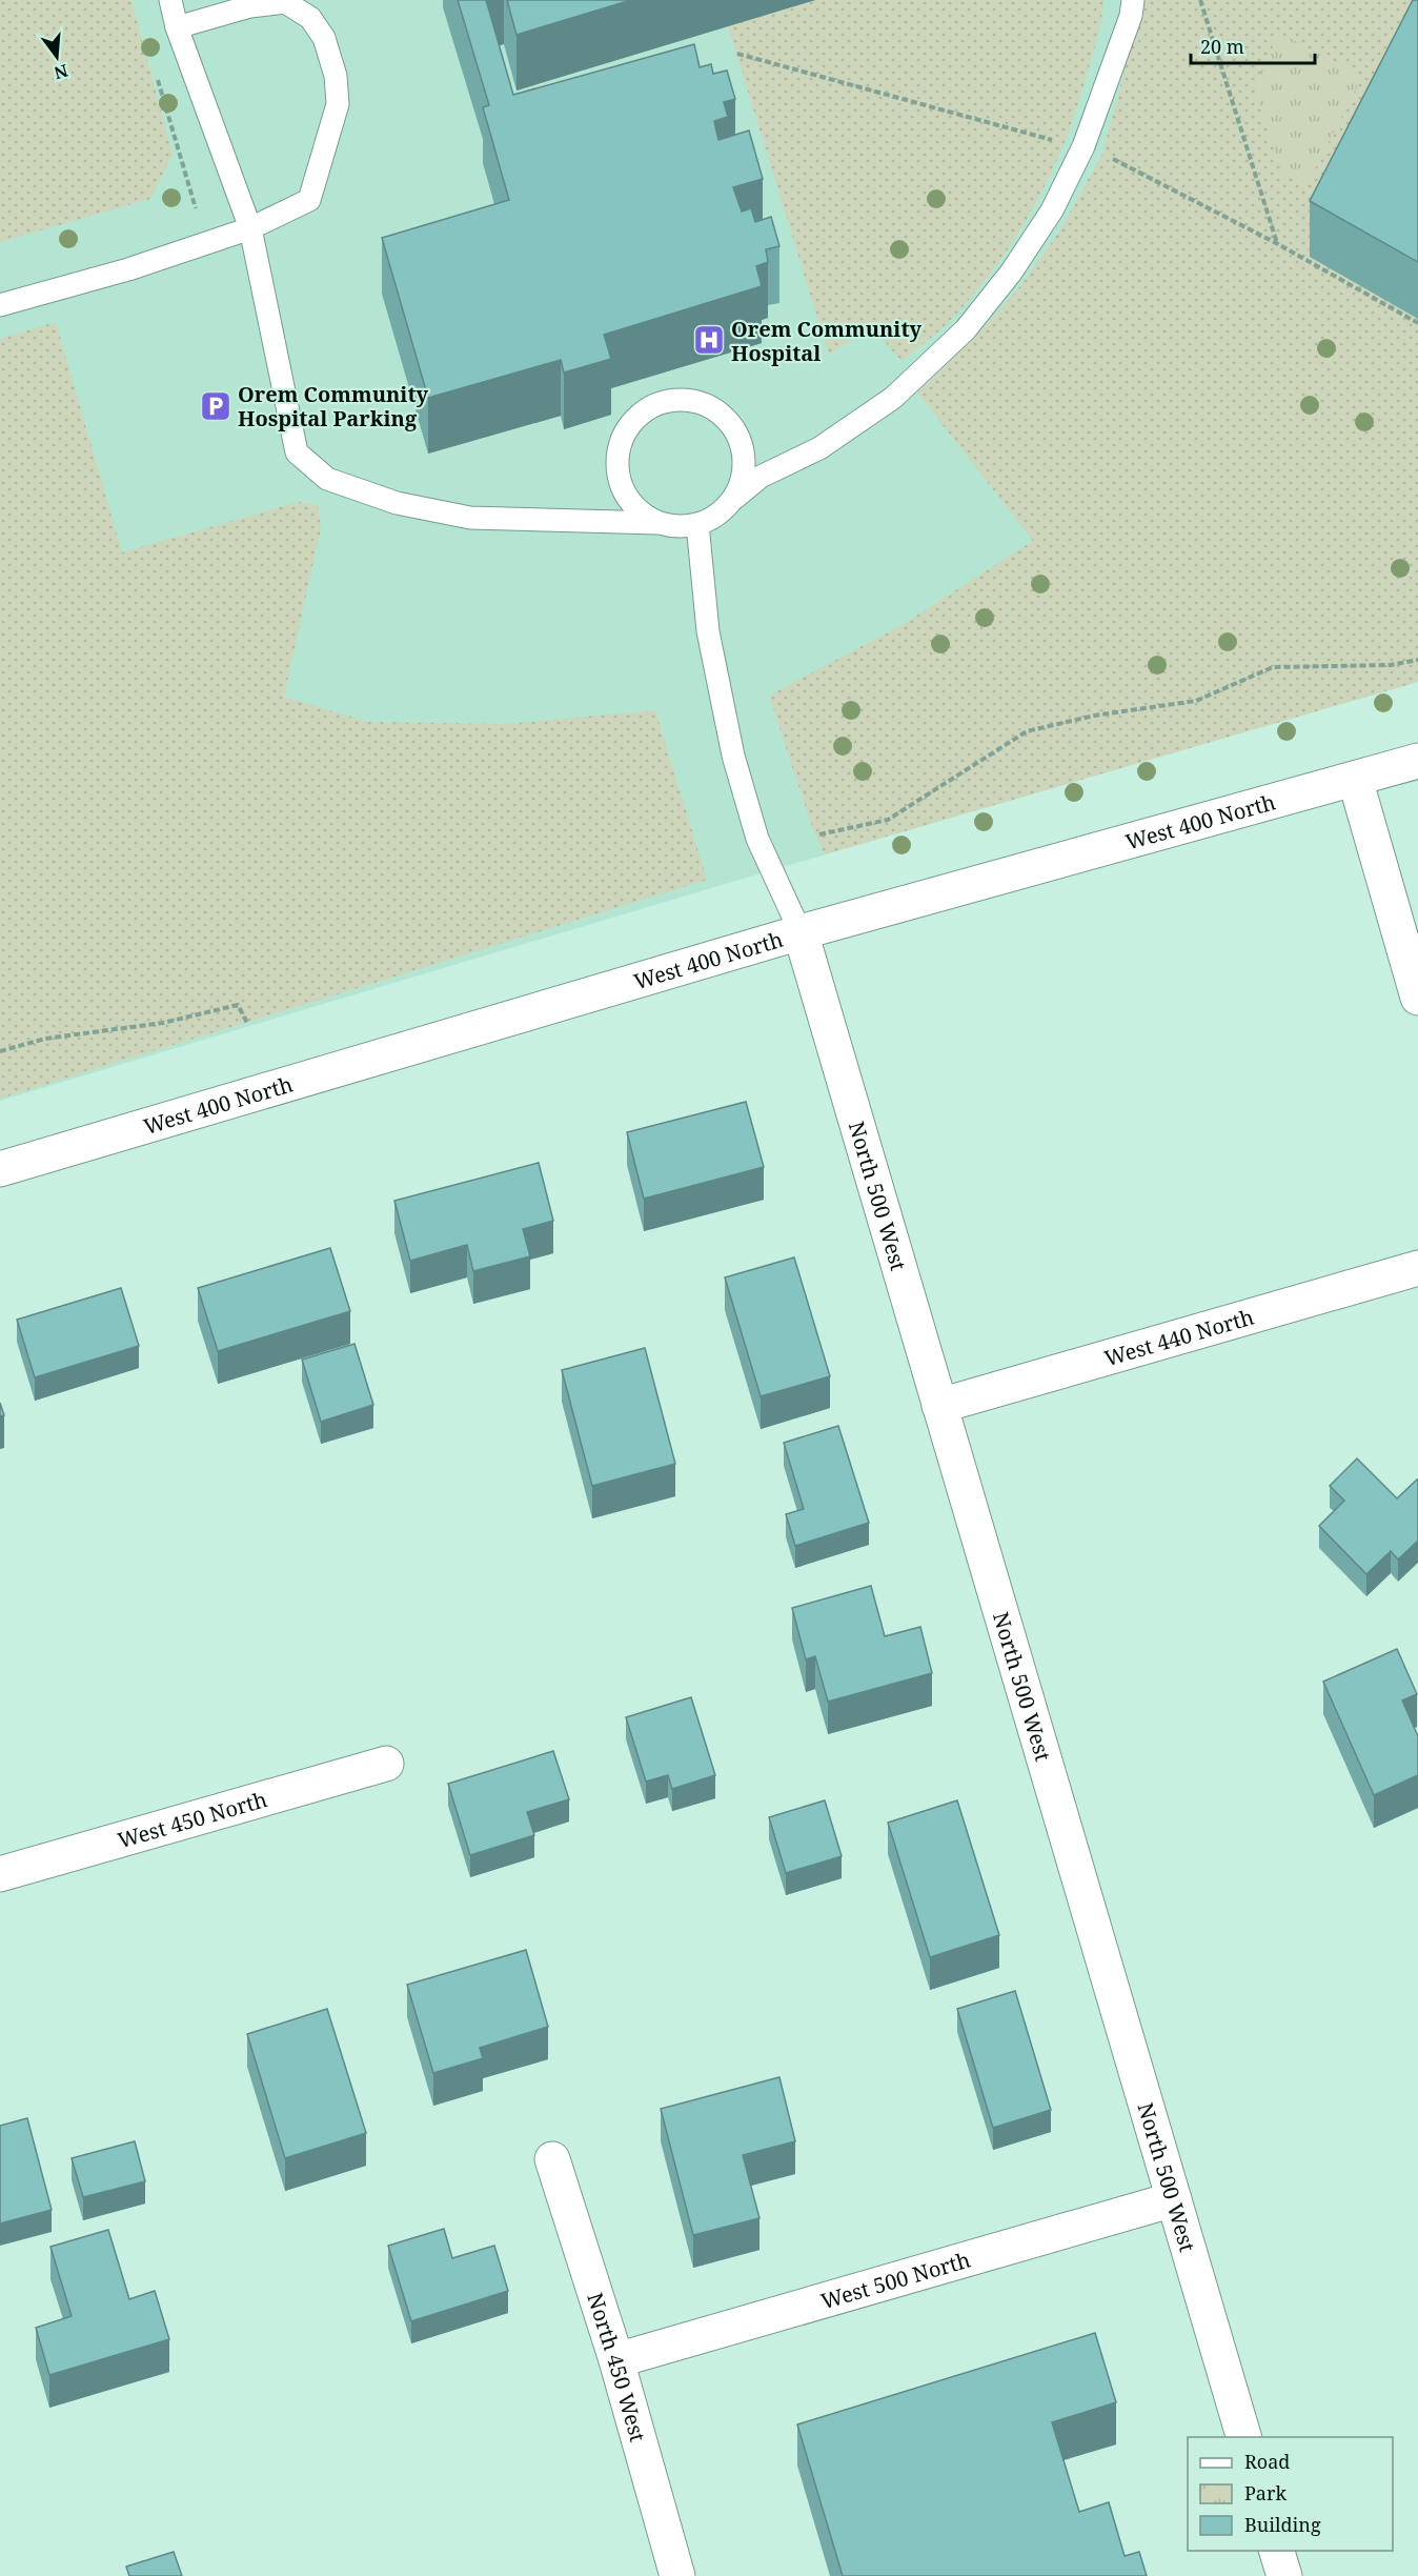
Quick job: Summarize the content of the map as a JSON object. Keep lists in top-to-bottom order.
{
  "streets": {
    "street": [
      "West 400 North",
      "North 500 West",
      "West 440 North",
      "West 450 North",
      "West 500 North",
      "North 450 West"
    ]
  },
  "crossings": [
    ["West 400 North", "North 500 West"],
    ["North 500 West", "West 440 North"],
    ["North 500 West", "West 500 North"],
    ["West 500 North", "North 450 West"]
  ],
  "places": {
    "hospital": ["Orem Community Hospital"],
    "parking": ["Orem Community Hospital Parking"]
  },
  "legend": ["Road", "Park", "Building"],
  "scale_bar": "20 m",
  "north": "bottom"
}
